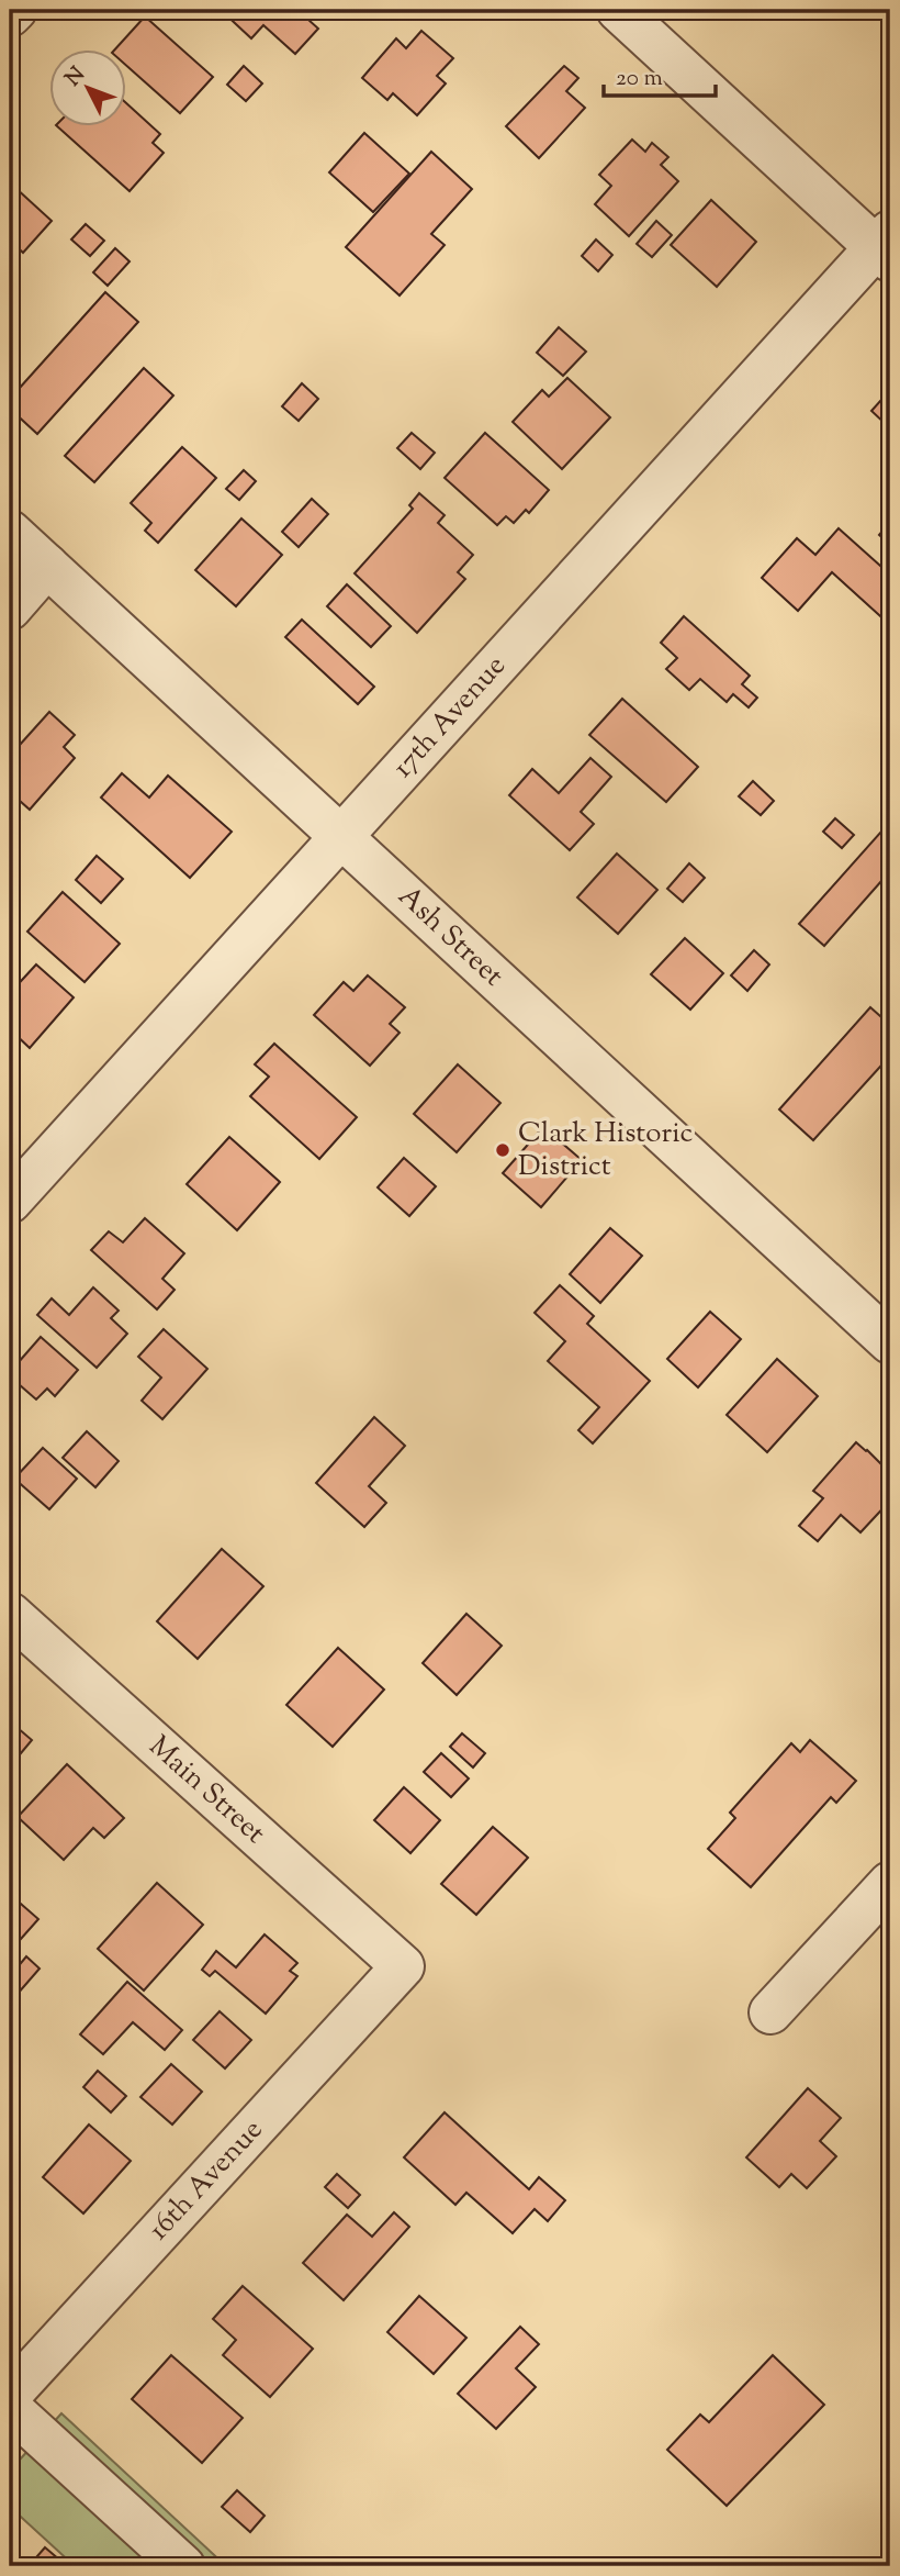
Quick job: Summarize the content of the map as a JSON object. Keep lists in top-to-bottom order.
{
  "streets": {
    "street": [
      "17th Avenue",
      "Ash Street",
      "Main Street",
      "16th Avenue"
    ]
  },
  "crossings": [
    ["17th Avenue", "Ash Street"],
    ["Main Street", "16th Avenue"]
  ],
  "places": ["Clark Historic District"],
  "scale_bar": "20 m",
  "north": "top left"
}
